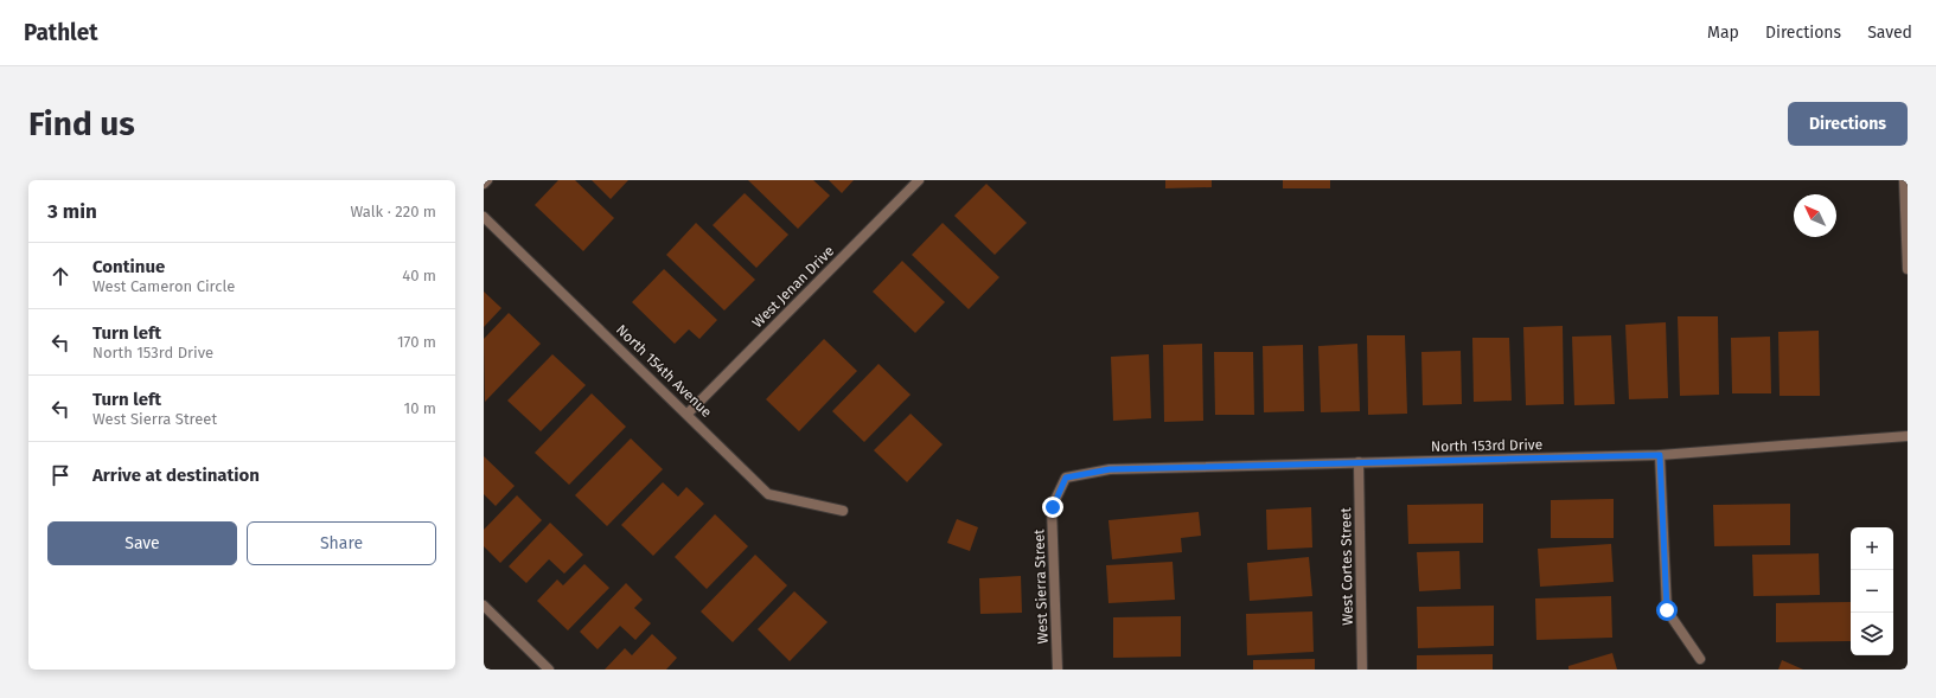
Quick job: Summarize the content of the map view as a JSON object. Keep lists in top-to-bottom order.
{
  "streets": {
    "street": [
      "West Jenan Drive",
      "North 154th Avenue",
      "North 153rd Drive",
      "West Cortes Street",
      "West Sierra Street"
    ]
  },
  "crossings": [
    ["West Jenan Drive", "North 154th Avenue"],
    ["North 153rd Drive", "West Cortes Street"],
    ["North 153rd Drive", "West Sierra Street"]
  ],
  "north": "top left",
  "page": {
    "header": "Pathlet",
    "nav": ["Map", "Directions", "Saved"],
    "buttons": [
      "Directions",
      ["Save", "Share"]
    ],
    "title": "Find us",
    "heading": ["3 min", "Walk · 220 m"],
    "list": [
      ["Continue", "West Cameron Circle", "40 m"],
      ["Turn left", "North 153rd Drive", "170 m"],
      ["Turn left", "West Sierra Street", "10 m"],
      "Arrive at destination"
    ],
    "map_buttons": ["+", "−"]
  }
}
